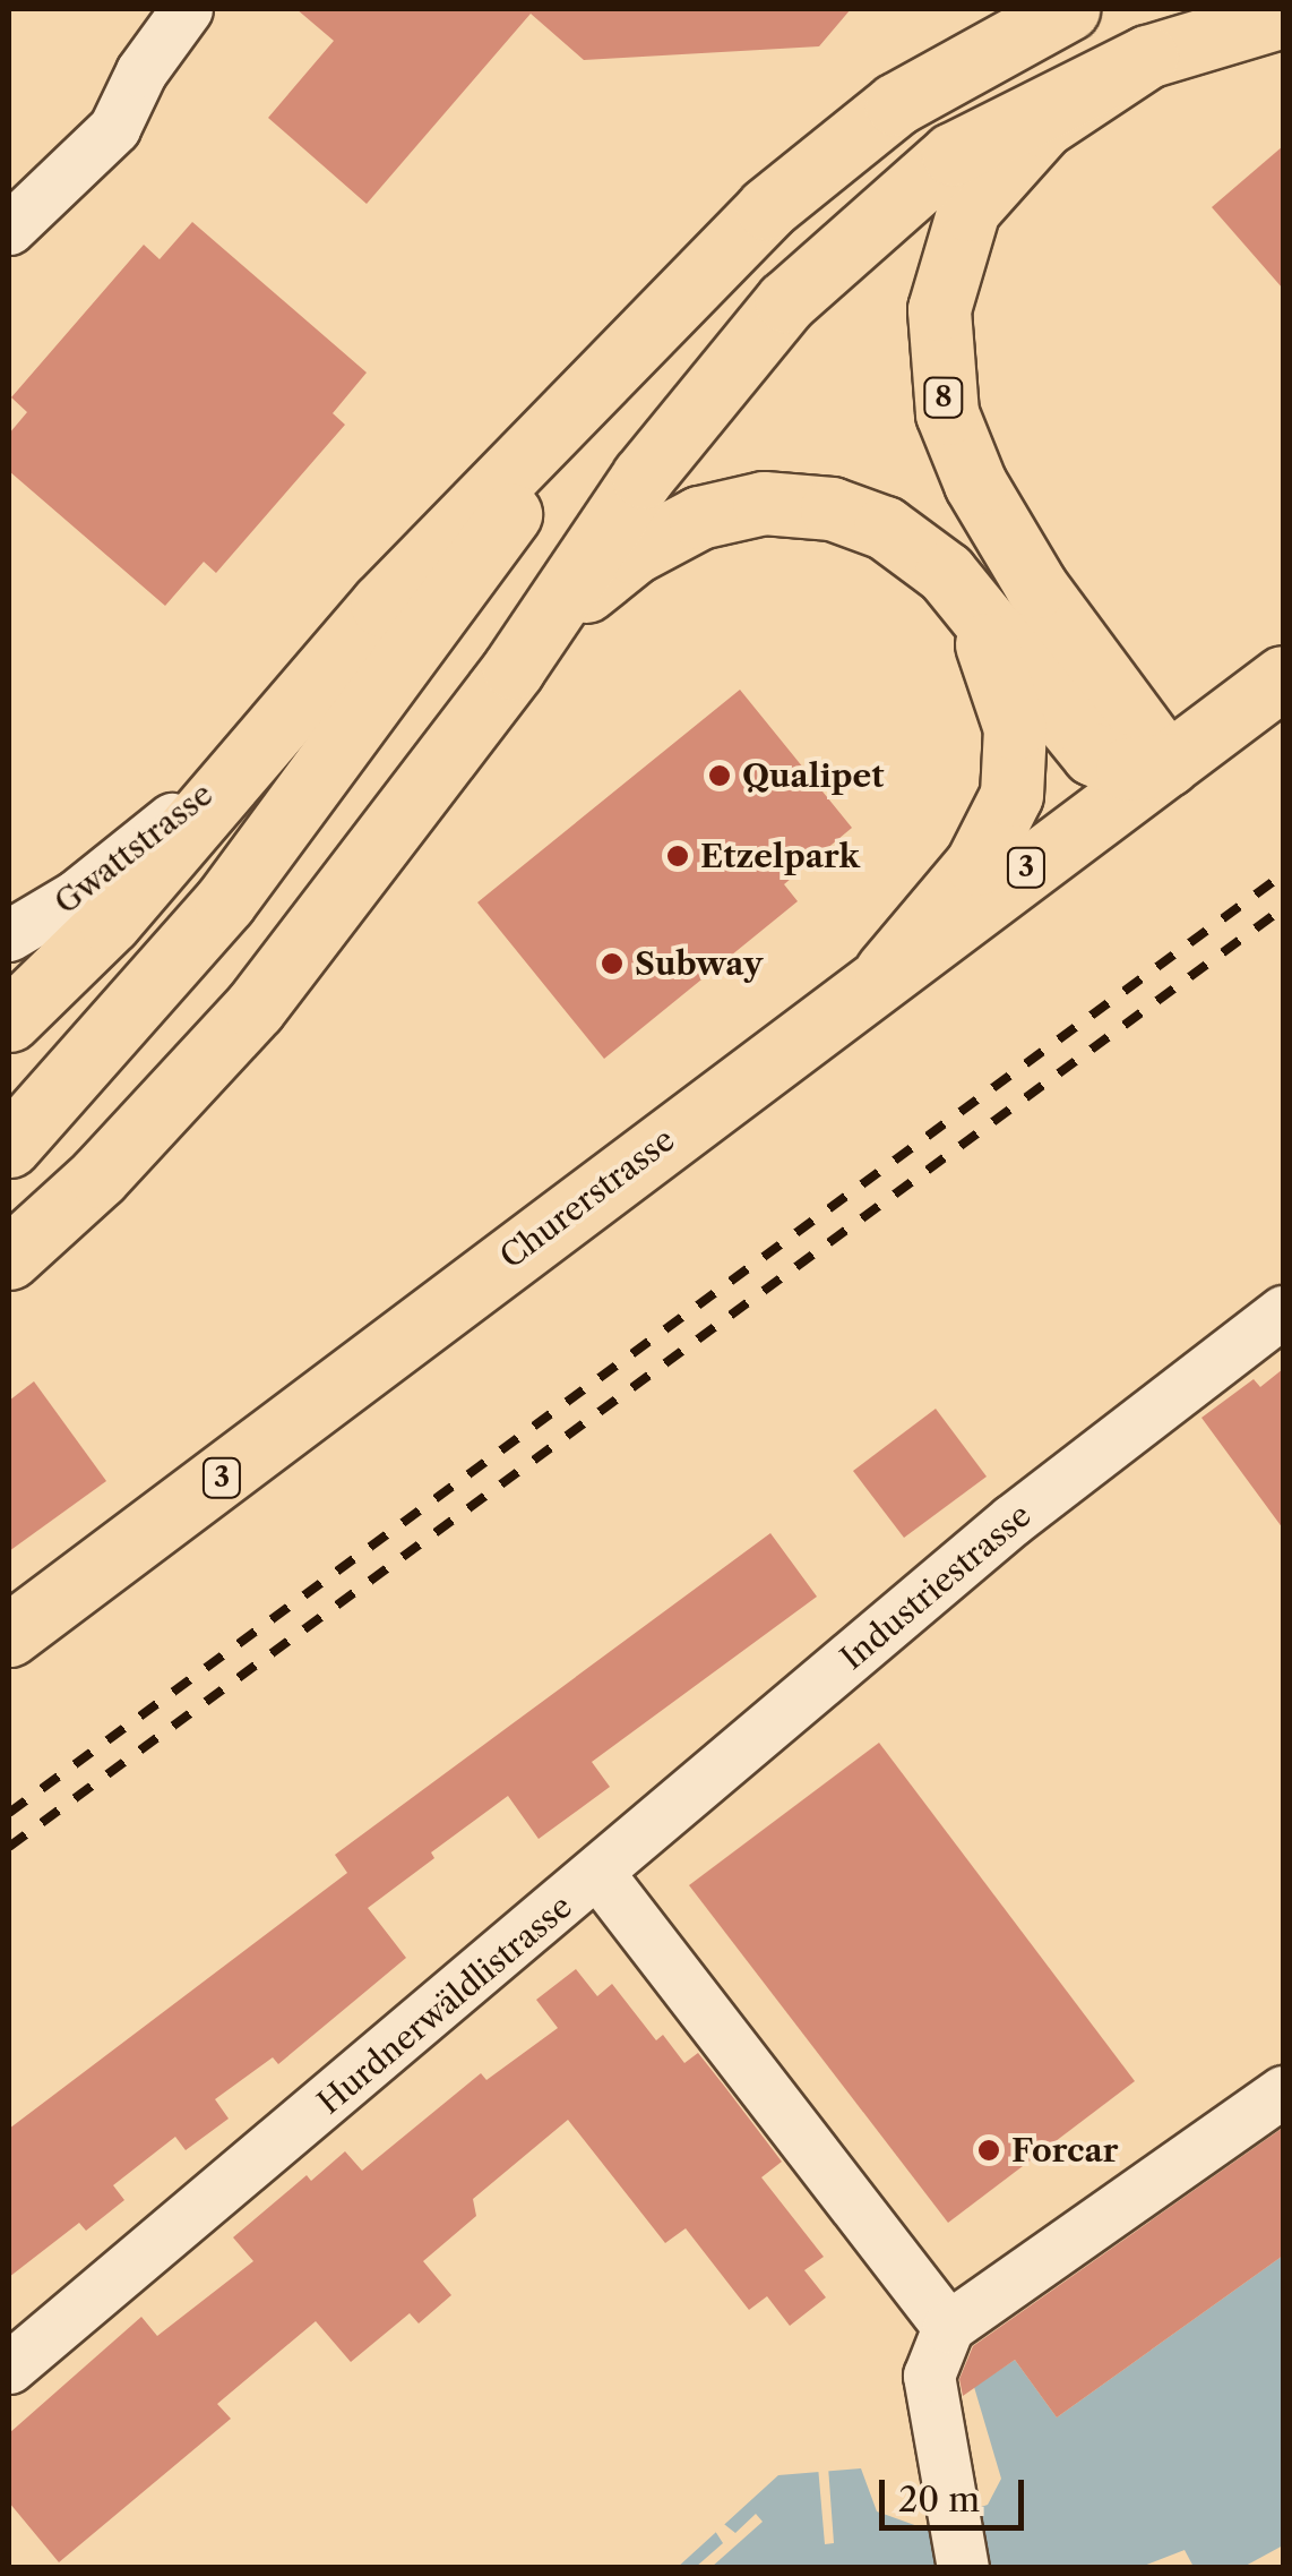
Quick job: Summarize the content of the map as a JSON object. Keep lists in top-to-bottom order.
{
  "streets": {
    "main road": ["8", "3", "Churerstrasse"],
    "street": ["Gwattstrasse", "Industriestrasse", "Hurdnerwäldlistrasse"]
  },
  "crossings": [
    ["8", "3"],
    ["8", "Churerstrasse"],
    ["3", "Churerstrasse"],
    ["Industriestrasse", "Hurdnerwäldlistrasse"]
  ],
  "places": [
    "Qualipet",
    "Etzelpark",
    "Subway",
    "Forcar"
  ],
  "scale_bar": "20 m"
}
